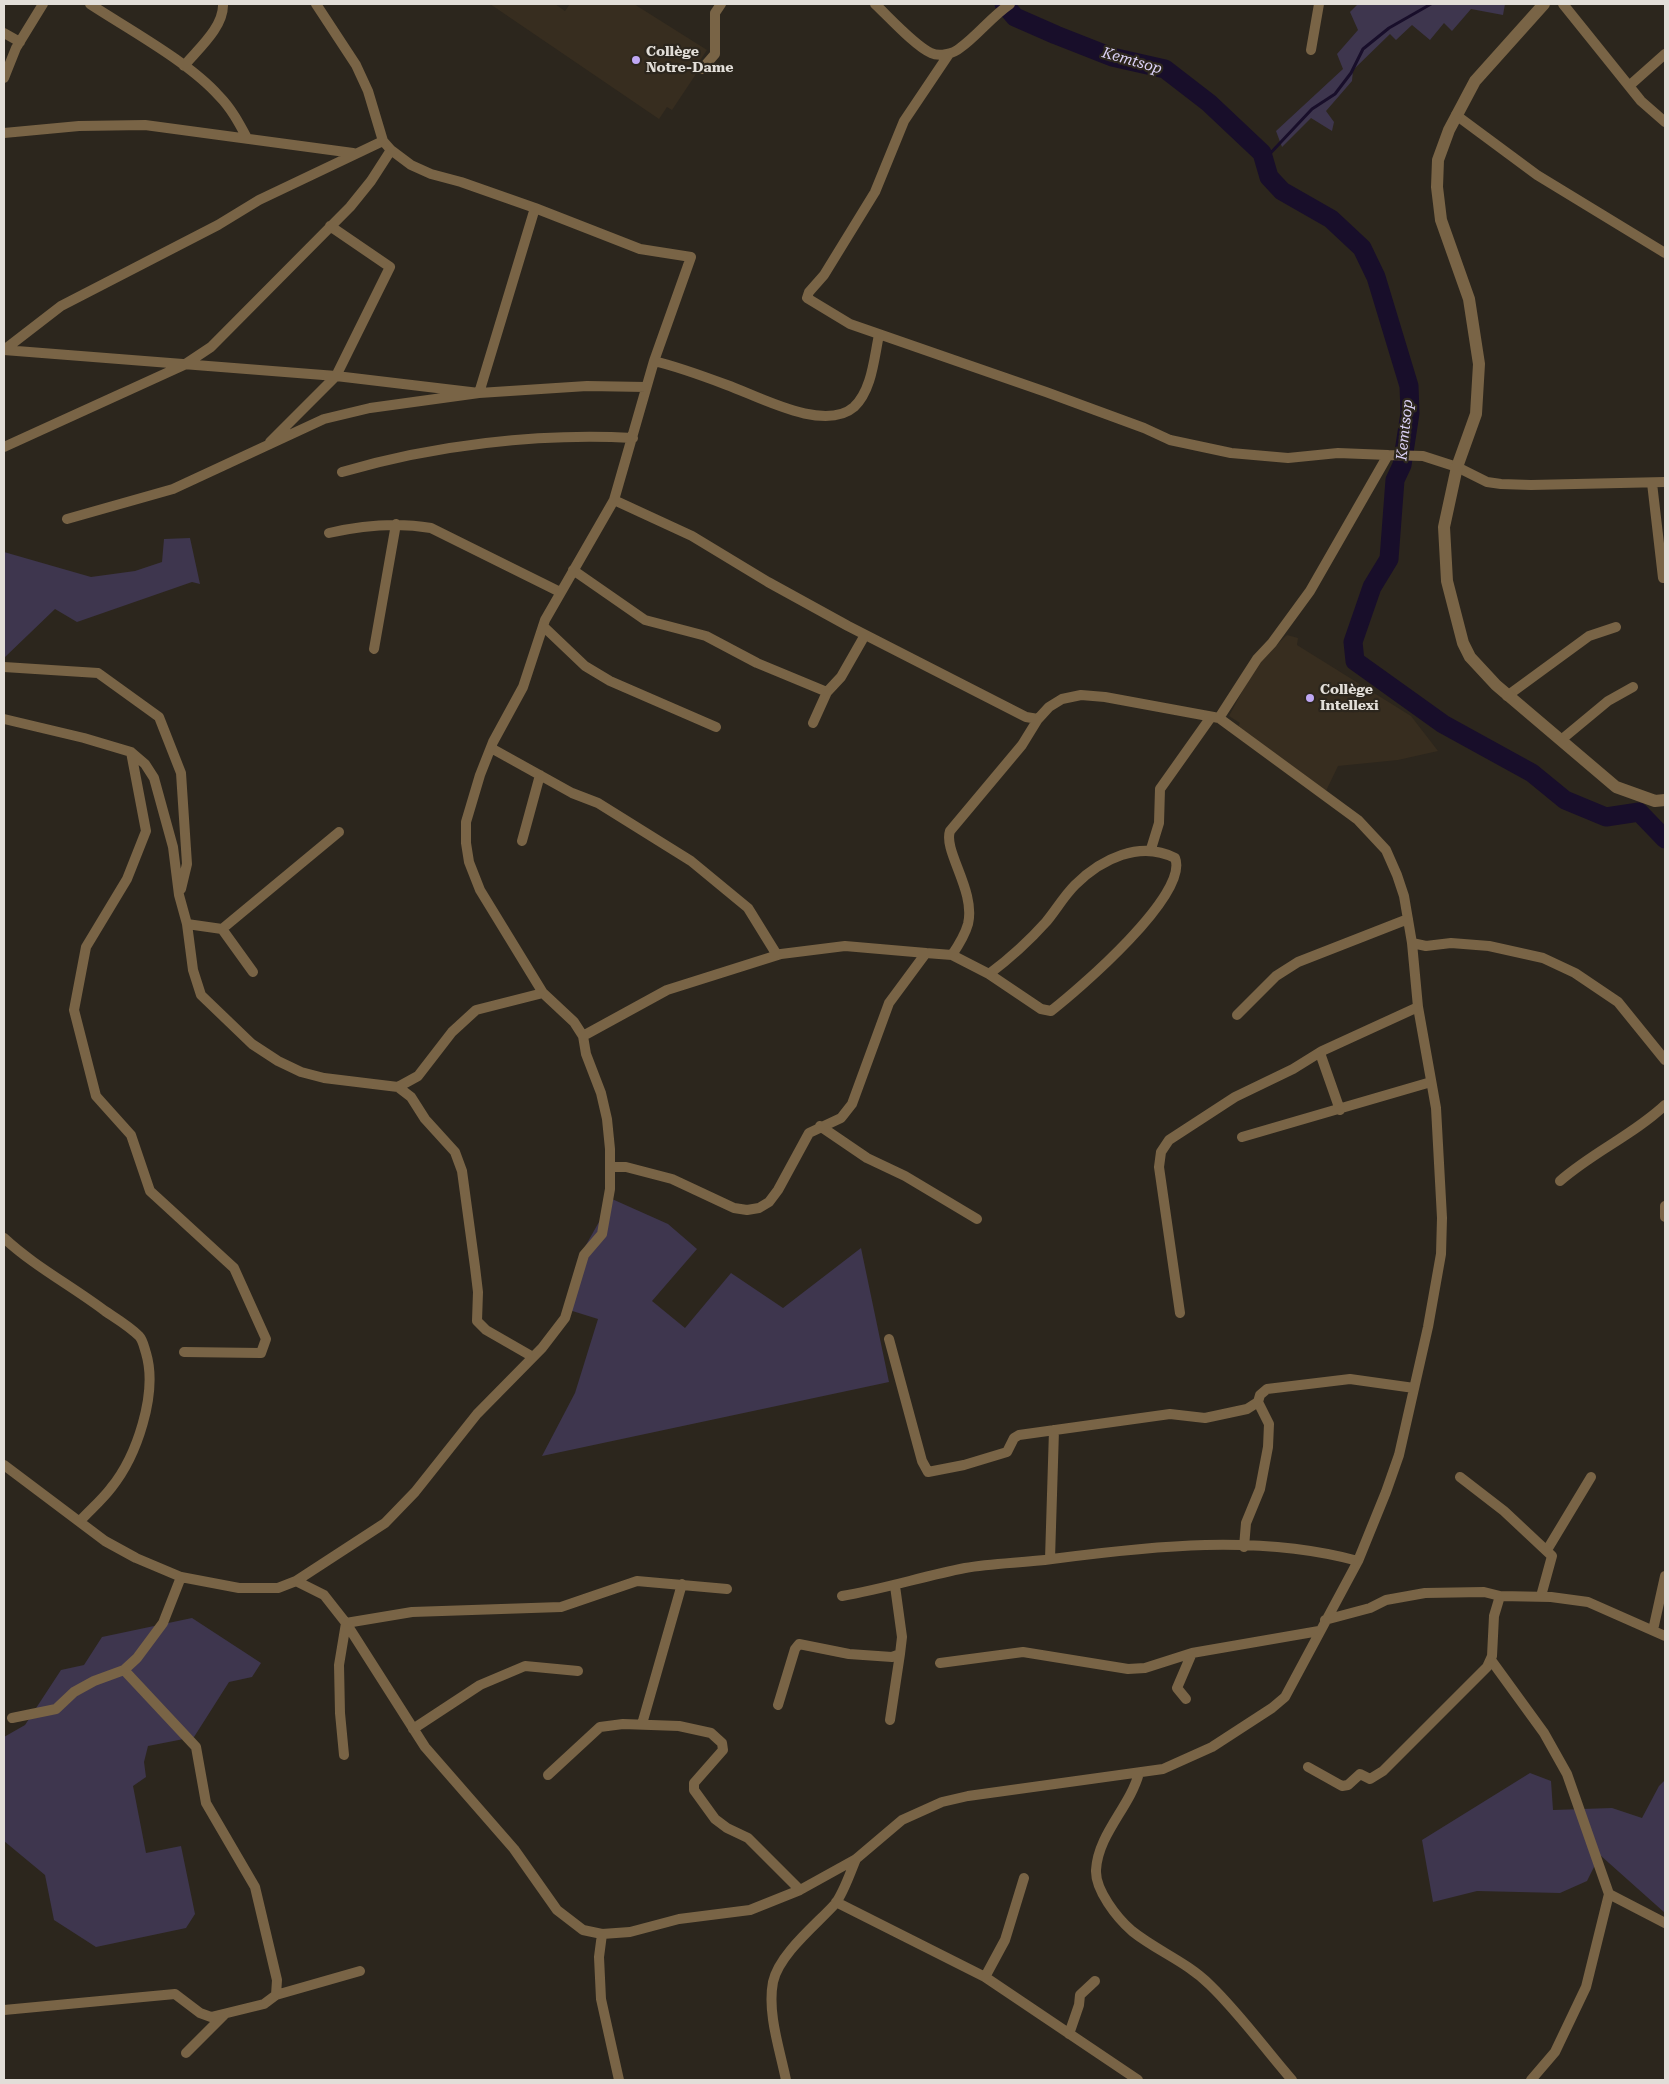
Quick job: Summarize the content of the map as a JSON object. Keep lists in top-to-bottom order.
{
  "water": ["Kemtsop"],
  "places": ["Collège Notre-Dame", "Collège Intellexi"]
}
